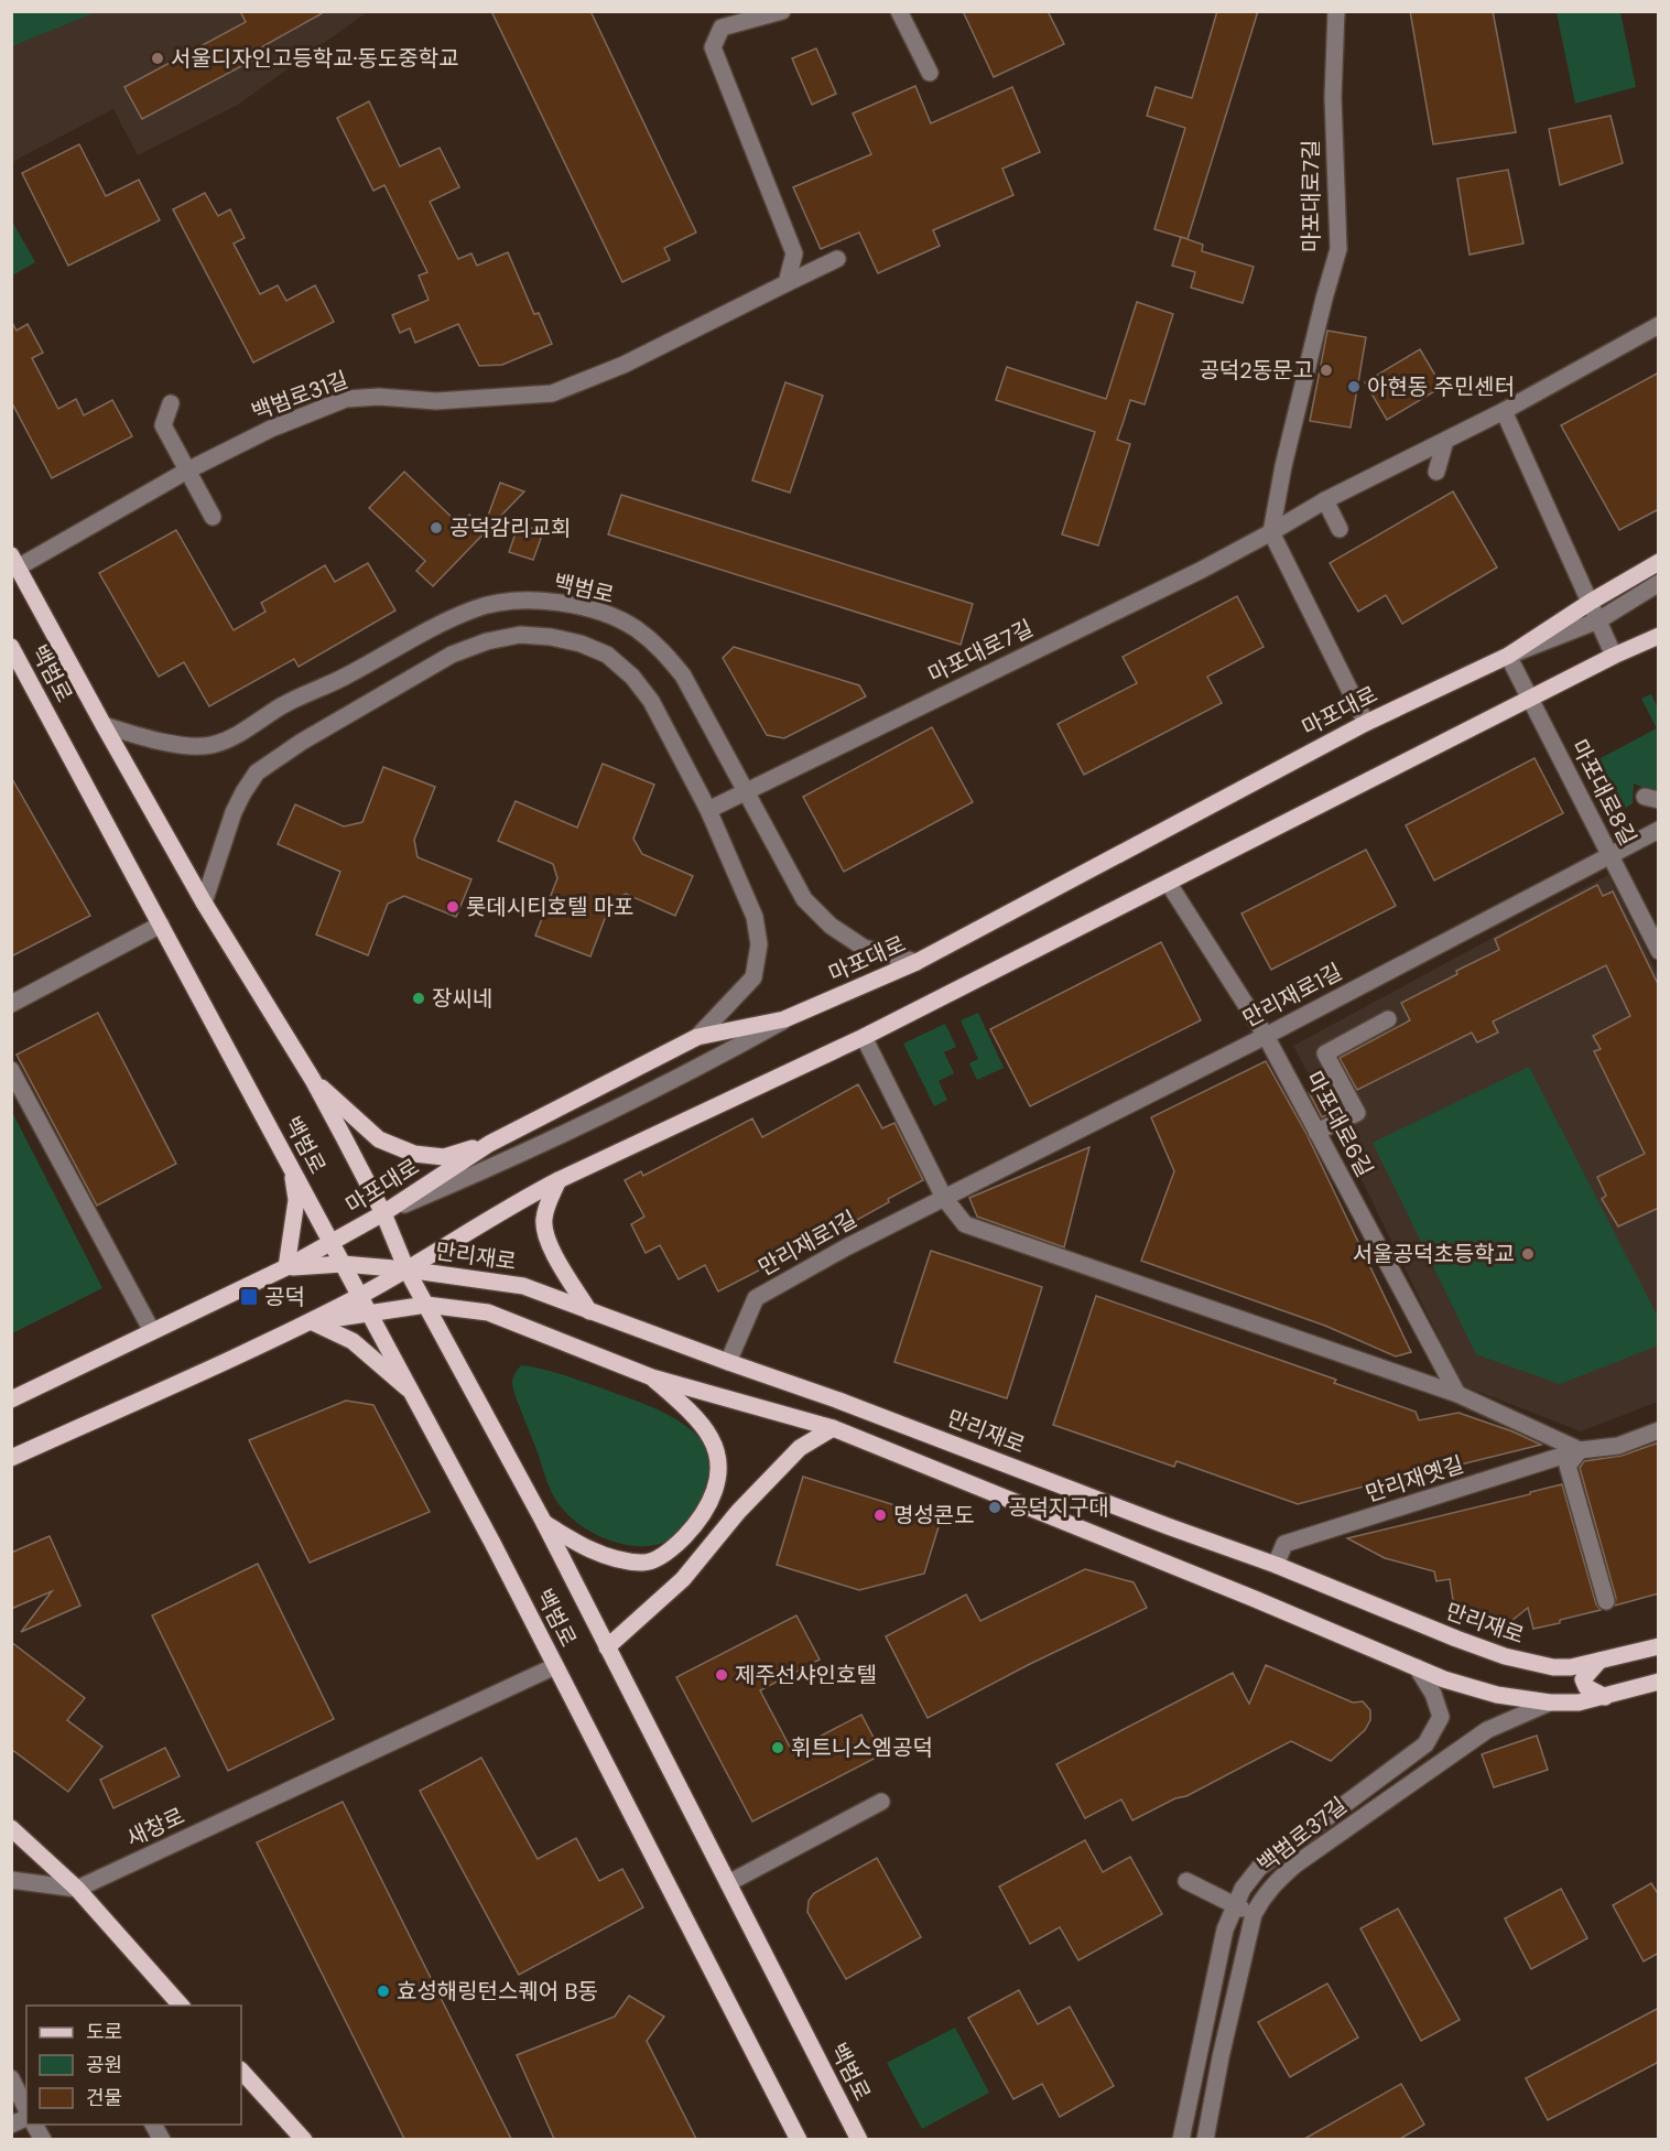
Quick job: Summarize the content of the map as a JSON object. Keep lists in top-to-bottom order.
{
  "streets": {
    "main road": ["백범로", "마포대로", "만리재로"],
    "street": [
      "마포대로7길",
      "백범로31길",
      "마포대로8길",
      "만리재로1길",
      "마포대로6길",
      "만리재옛길",
      "새창로",
      "백범로37길"
    ]
  },
  "crossings": [
    ["마포대로7길", "백범로"],
    ["백범로31길", "백범로"],
    ["백범로", "마포대로"],
    ["백범로", "만리재로"],
    ["백범로", "새창로"],
    ["마포대로", "마포대로8길"],
    ["마포대로", "만리재로"],
    ["마포대로8길", "만리재로1길"],
    ["만리재로1길", "마포대로6길"],
    ["만리재로1길", "만리재로"],
    ["만리재로", "만리재옛길"]
  ],
  "places": {
    "other": [
      "서울디자인고등학교·동도중학교",
      "공덕2동문고",
      "아현동 주민센터",
      "공덕감리교회",
      "롯데시티호텔 마포",
      "장씨네",
      "서울공덕초등학교",
      "공덕지구대",
      "명성콘도",
      "제주선샤인호텔",
      "휘트니스엠공덕",
      "효성해링턴스퀘어 B동"
    ],
    "transit": ["공덕"]
  },
  "legend": ["도로", "공원", "건물"]
}
